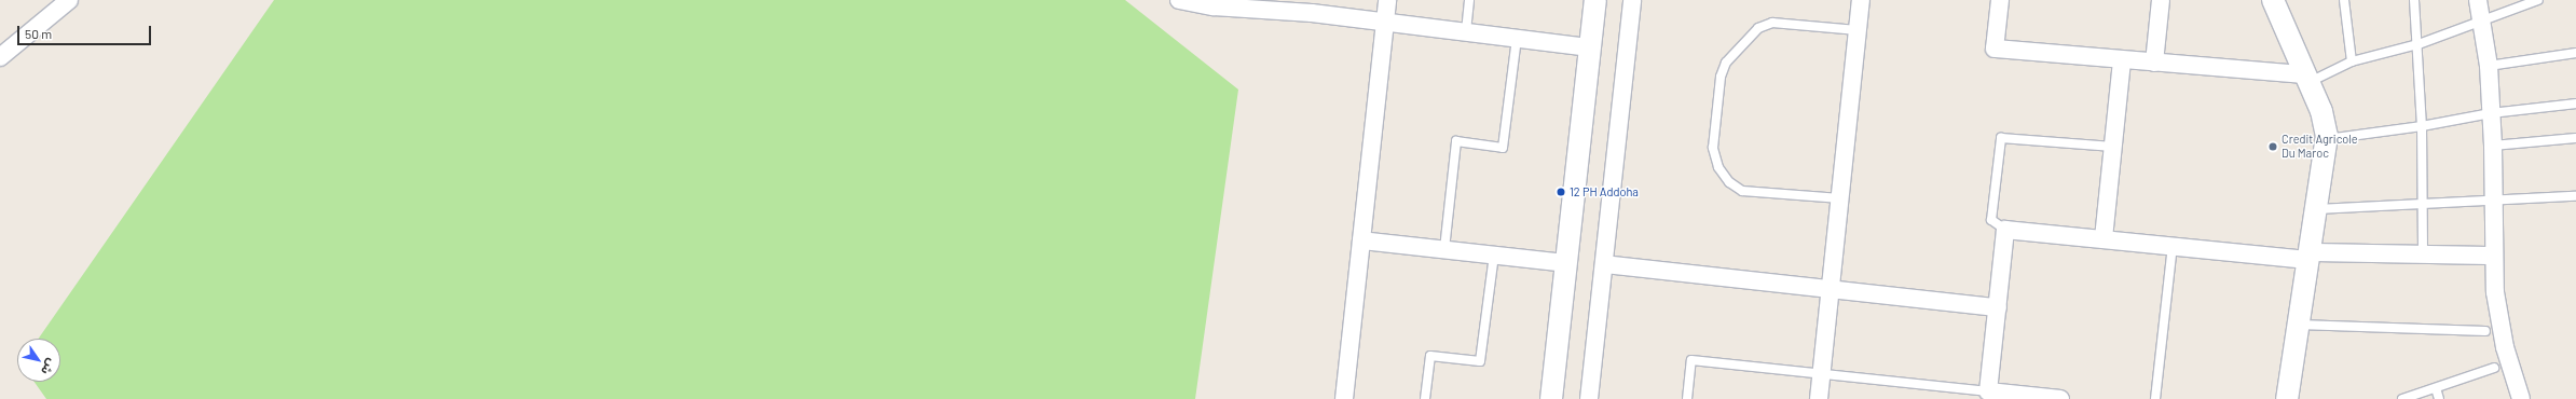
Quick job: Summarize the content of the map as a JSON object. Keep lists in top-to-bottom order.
{
  "places": ["Credit Agricole Du Maroc", "12 PH Addoha"],
  "scale_bar": "50 m",
  "north": "bottom right"
}
